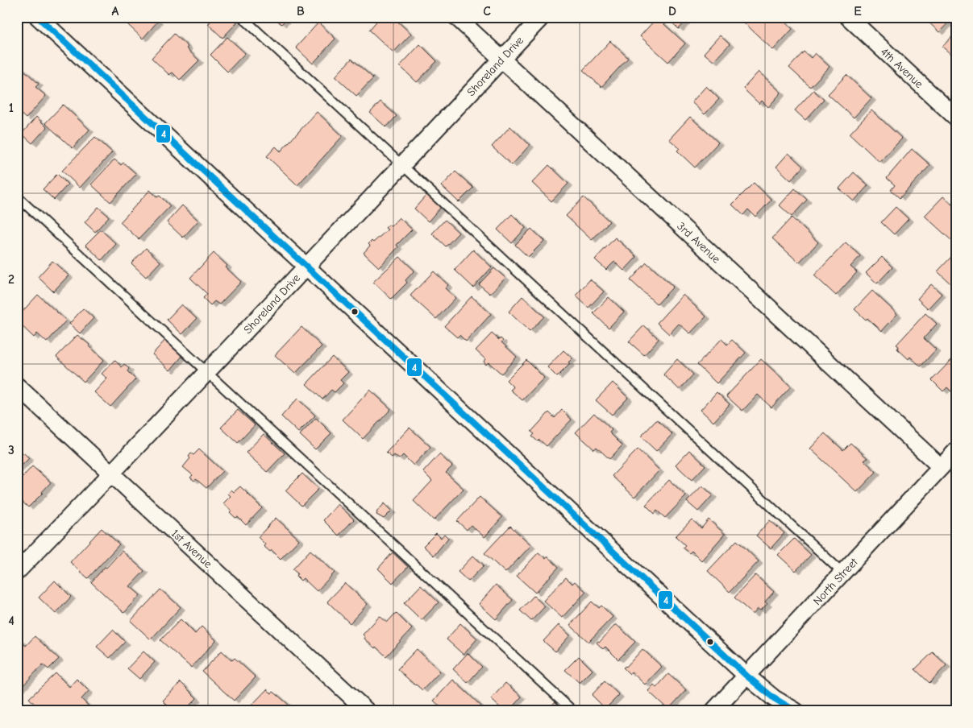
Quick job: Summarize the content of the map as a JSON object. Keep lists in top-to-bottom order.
{
  "streets": {
    "street": [
      "Shoreland Drive",
      "4th Avenue",
      "3rd Avenue",
      "1st Avenue",
      "North Street"
    ]
  },
  "crossings": [
    ["Shoreland Drive", "3rd Avenue"],
    ["Shoreland Drive", "1st Avenue"],
    ["3rd Avenue", "North Street"]
  ],
  "lines": ["transit line 4"],
  "grid": {
    "columns": [
      "A",
      "B",
      "C",
      "D",
      "E"
    ],
    "rows": [
      "1",
      "2",
      "3",
      "4"
    ]
  }
}
